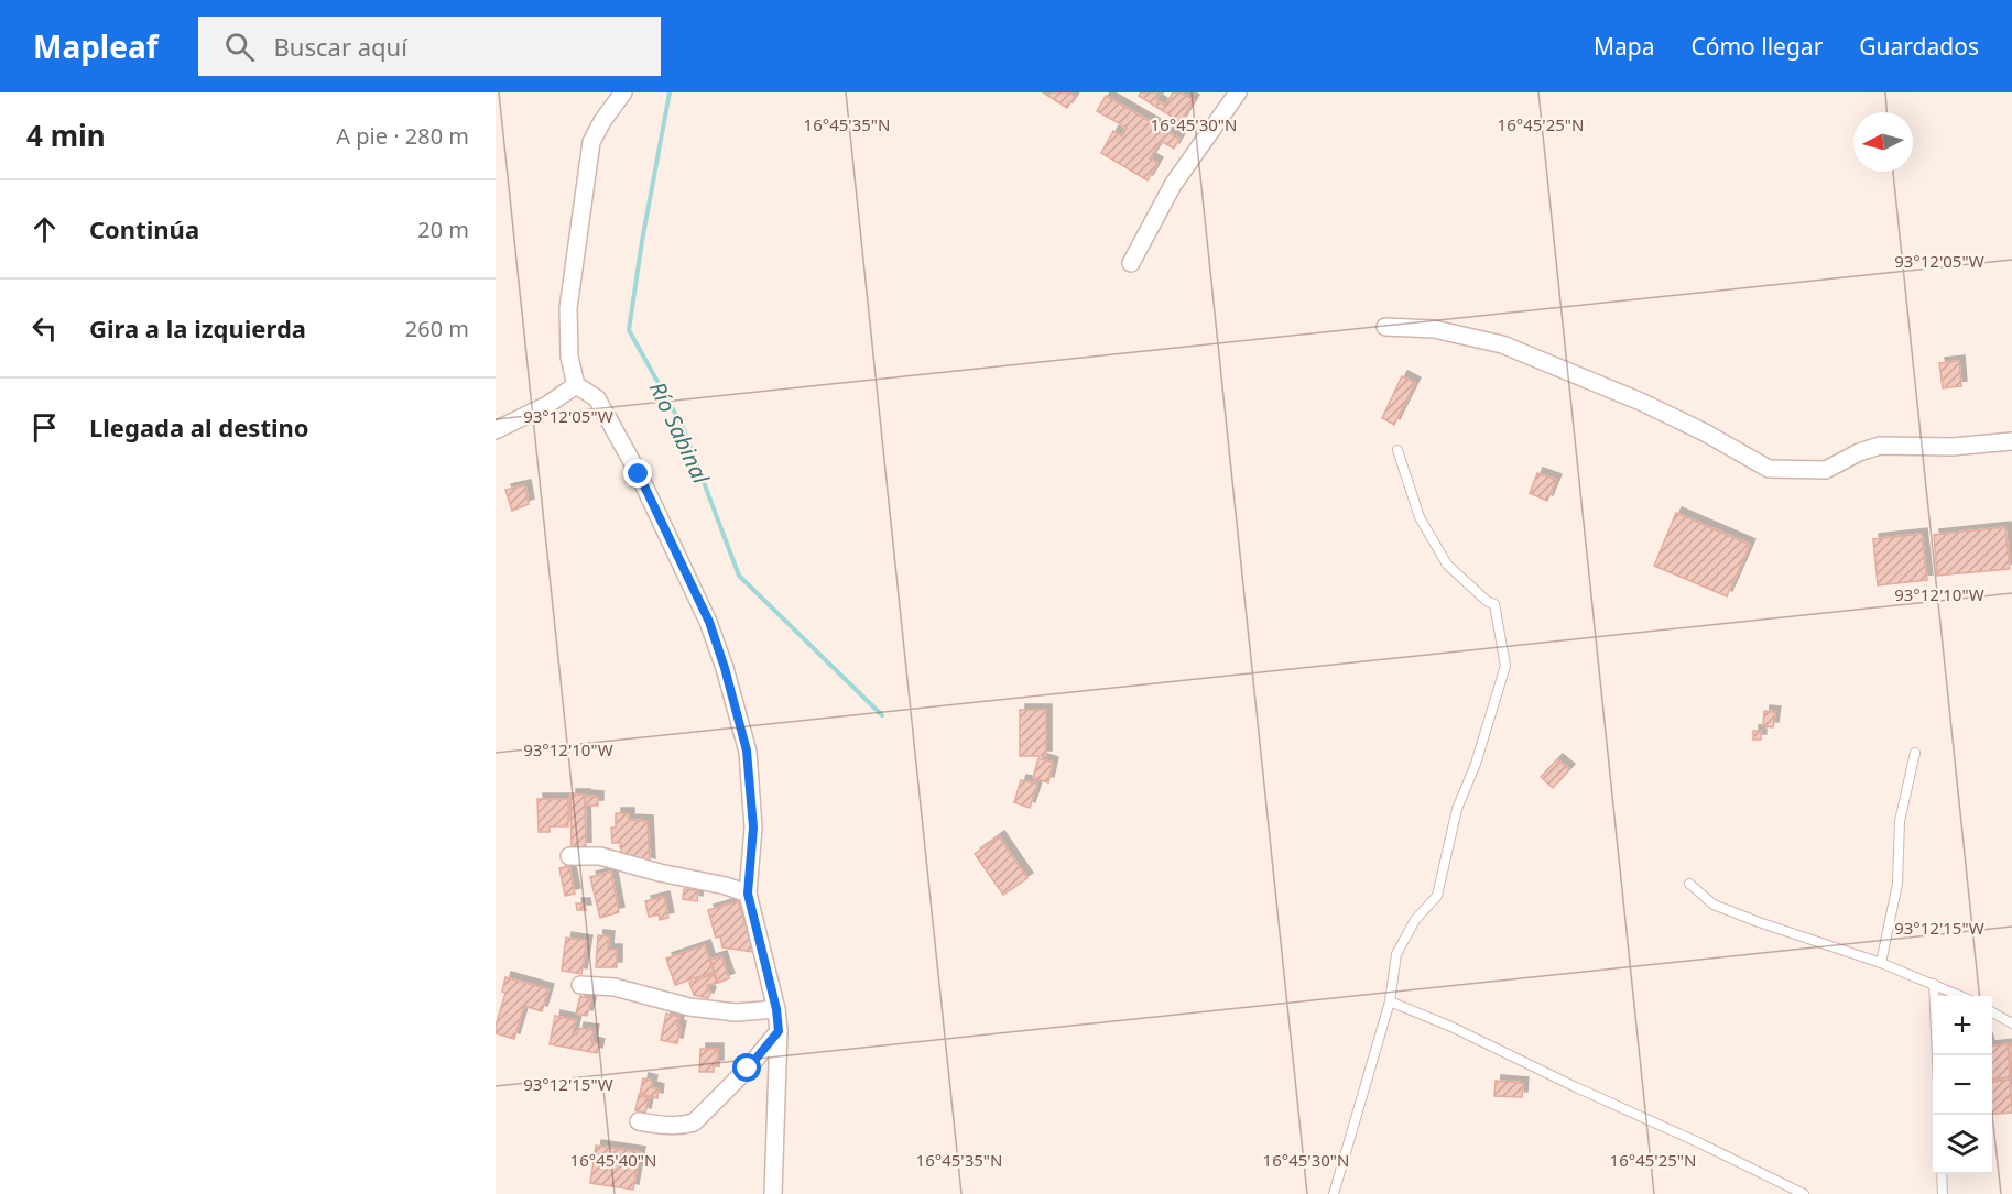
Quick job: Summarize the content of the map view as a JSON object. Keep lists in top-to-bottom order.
{
  "water": ["Río Sabinal"],
  "north": "left",
  "page": {
    "header": "Mapleaf",
    "search": "Buscar aquí",
    "nav": ["Mapa", "Cómo llegar", "Guardados"],
    "heading": ["4 min", "A pie · 280 m"],
    "list": [
      ["Continúa", "20 m"],
      ["Gira a la izquierda", "260 m"],
      "Llegada al destino"
    ],
    "map_buttons": ["+", "−"]
  },
  "coordinates": [
    "16°45'35\"N",
    "16°45'30\"N",
    "16°45'25\"N",
    "93°12'05\"W",
    "93°12'10\"W",
    "93°12'15\"W",
    "16°45'40\"N"
  ]
}
